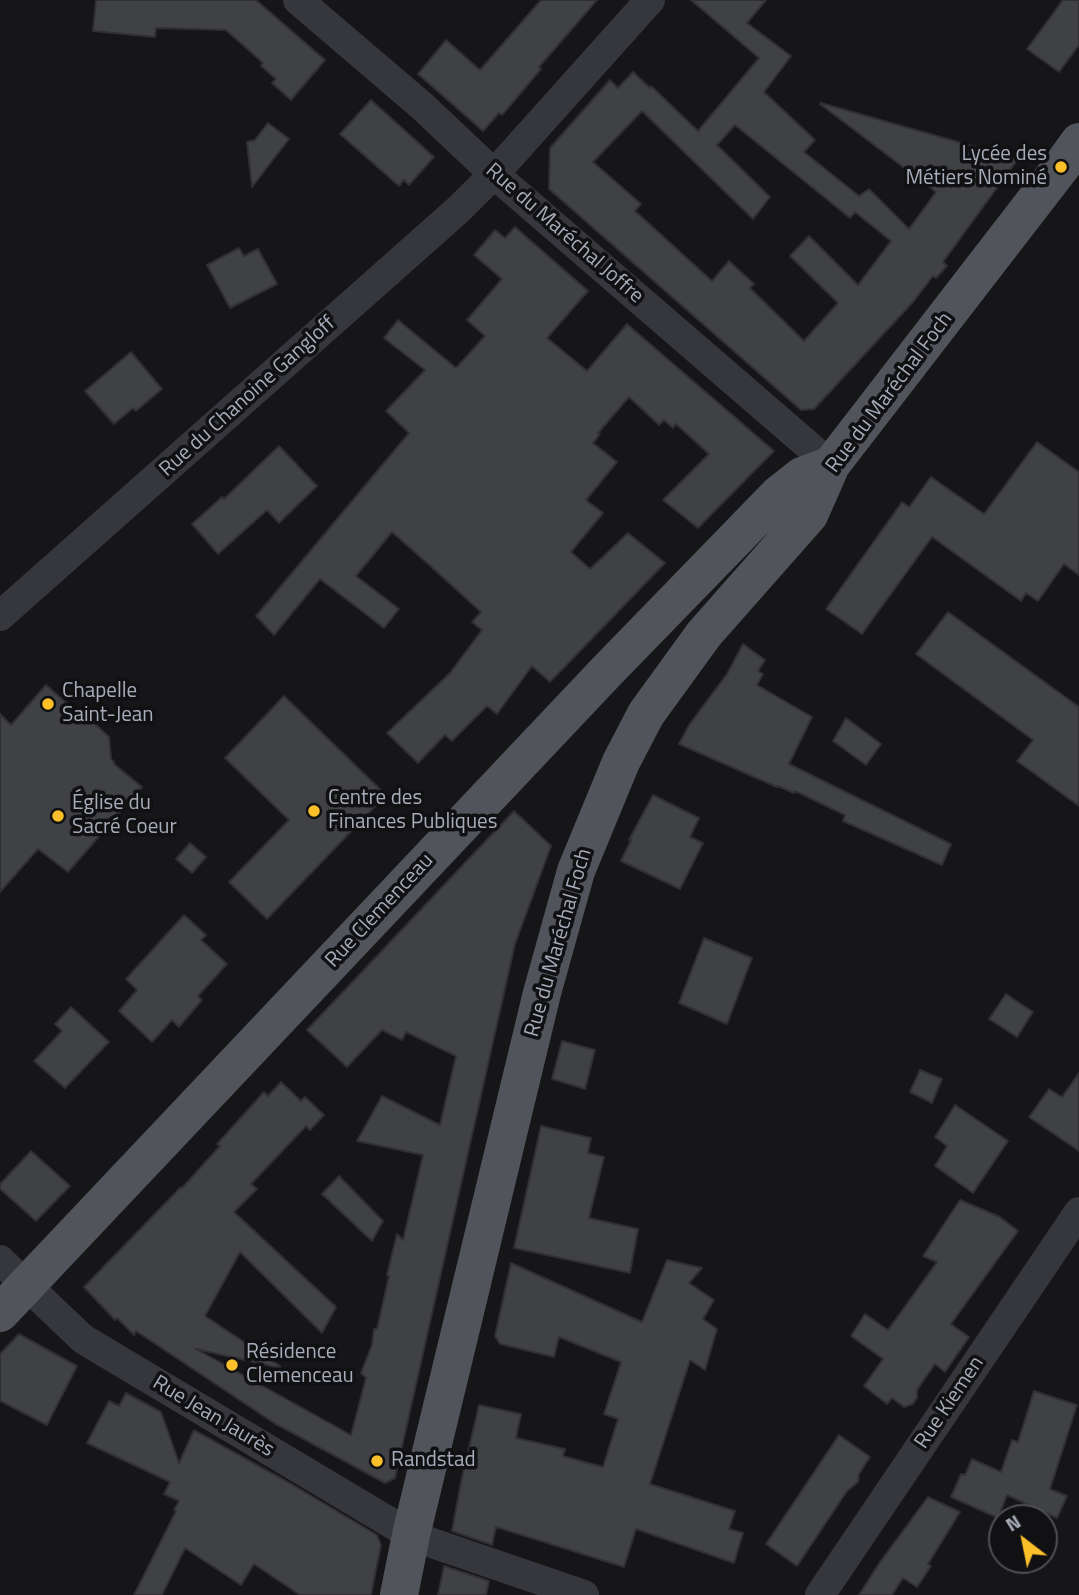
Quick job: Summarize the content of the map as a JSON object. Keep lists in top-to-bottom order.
{
  "streets": {
    "main road": ["Rue du Maréchal Foch", "Rue Clemenceau"],
    "street": [
      "Rue du Maréchal Joffre",
      "Rue du Chanoine Gangloff",
      "Rue Kiemen",
      "Rue Jean Jaurès"
    ]
  },
  "crossings": [
    ["Rue du Maréchal Joffre", "Rue du Maréchal Foch"],
    ["Rue du Maréchal Joffre", "Rue du Chanoine Gangloff"],
    ["Rue du Maréchal Joffre", "Rue Clemenceau"],
    ["Rue du Maréchal Foch", "Rue Clemenceau"],
    ["Rue du Maréchal Foch", "Rue Jean Jaurès"],
    ["Rue Clemenceau", "Rue Jean Jaurès"]
  ],
  "places": [
    "Lycée des Métiers Nominé",
    "Chapelle Saint-Jean",
    "Centre des Finances Publiques",
    "Église du Sacré Coeur",
    "Résidence Clemenceau",
    "Randstad"
  ],
  "north": "top left"
}
